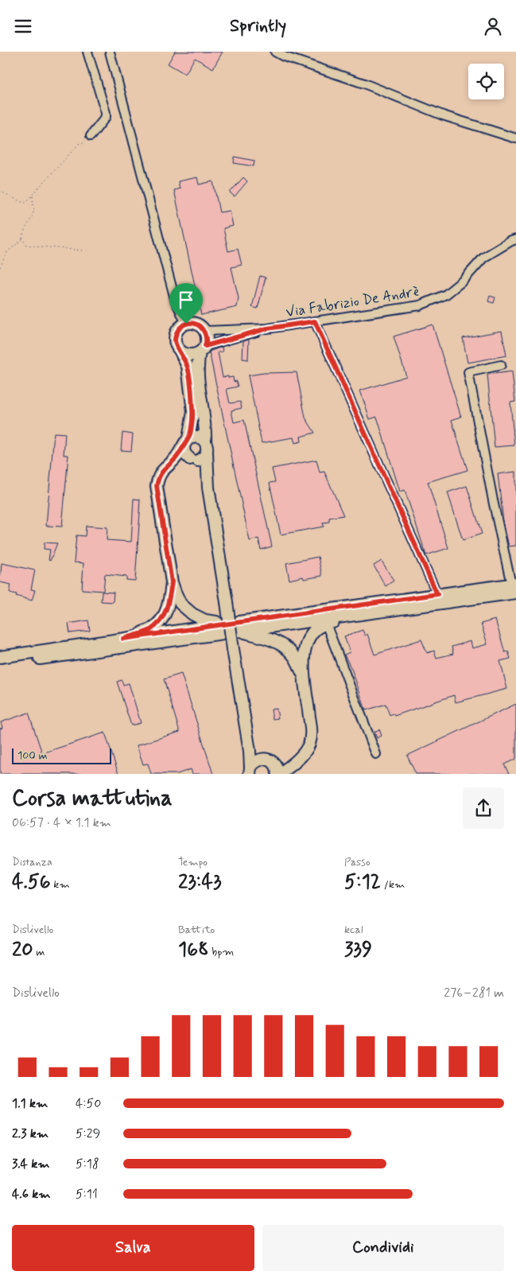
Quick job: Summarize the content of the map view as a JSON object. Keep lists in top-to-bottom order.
{
  "streets": {
    "street": ["Via Fabrizio De Andrè"]
  },
  "scale_bar": "100 m",
  "page": {
    "header": "Sprintly",
    "scale": "100 m",
    "heading": ["Corsa mattutina", "06:57 · 4 × 1.1 km"],
    "stats": [
      ["Distanza", "4.56 km"],
      ["Tempo", "23:43"],
      ["Passo", "5:12 /km"],
      ["Dislivello", "20 m"],
      ["Battito", "168 bpm"],
      ["kcal", "339"]
    ],
    "chart": ["Dislivello", "276–281 m"],
    "list": [
      {
        "name": "1.1 km",
        "note": "4:50"
      },
      {
        "name": "2.3 km",
        "note": "5:29"
      },
      {
        "name": "3.4 km",
        "note": "5:18"
      },
      {
        "name": "4.6 km",
        "note": "5:11"
      }
    ],
    "buttons": ["Salva", "Condividi"]
  }
}
